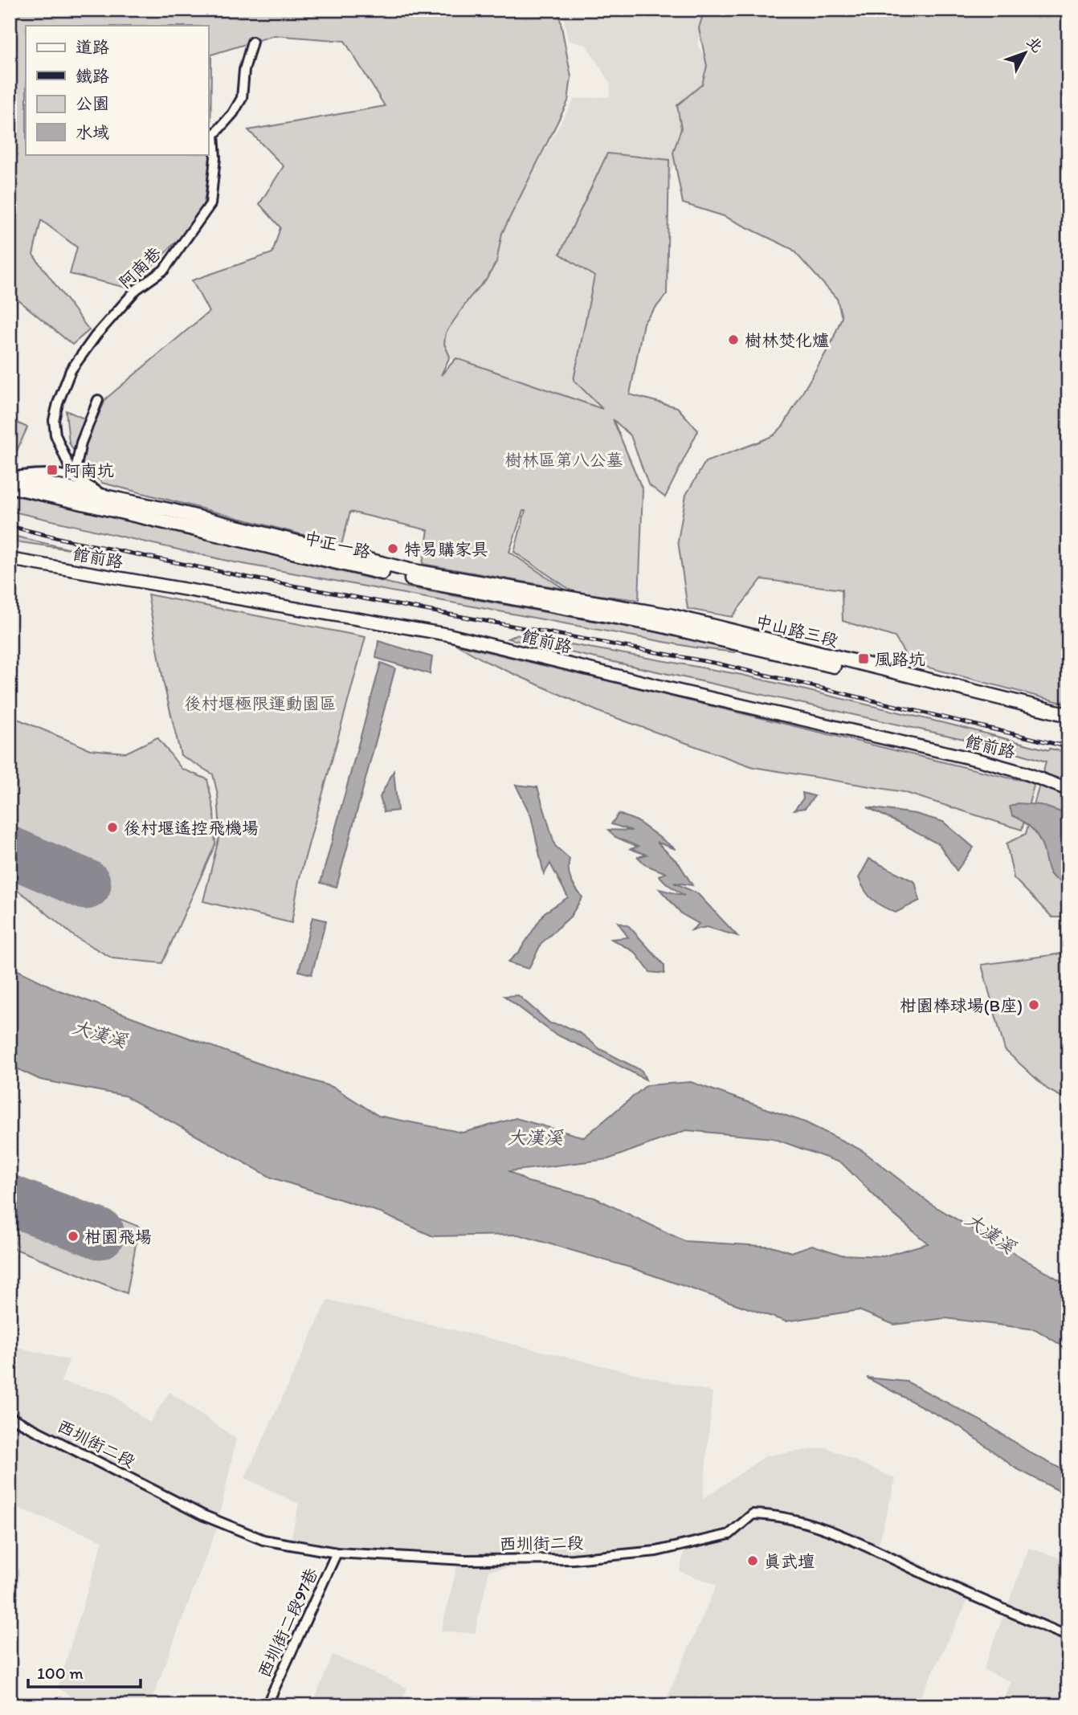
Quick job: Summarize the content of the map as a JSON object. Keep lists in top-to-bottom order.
{
  "streets": {
    "main road": ["中正一路", "中山路三段"],
    "street": [
      "阿南巷",
      "館前路",
      "西圳街二段",
      "西圳街二段97巷"
    ]
  },
  "crossings": [
    ["中正一路", "中山路三段"],
    ["西圳街二段", "西圳街二段97巷"]
  ],
  "water": ["大漢溪"],
  "parks": ["樹林區第八公墓", "後村堰極限運動園區"],
  "places": {
    "other": [
      "樹林焚化爐",
      "特易購家具",
      "後村堰遙控飛機場",
      "柑園棒球場(B座)",
      "柑園飛場",
      "真武壇"
    ],
    "transit": ["阿南坑", "風路坑"]
  },
  "legend": [
    "道路",
    "鐵路",
    "公園",
    "水域"
  ],
  "scale_bar": "100 m",
  "north": "top right"
}
